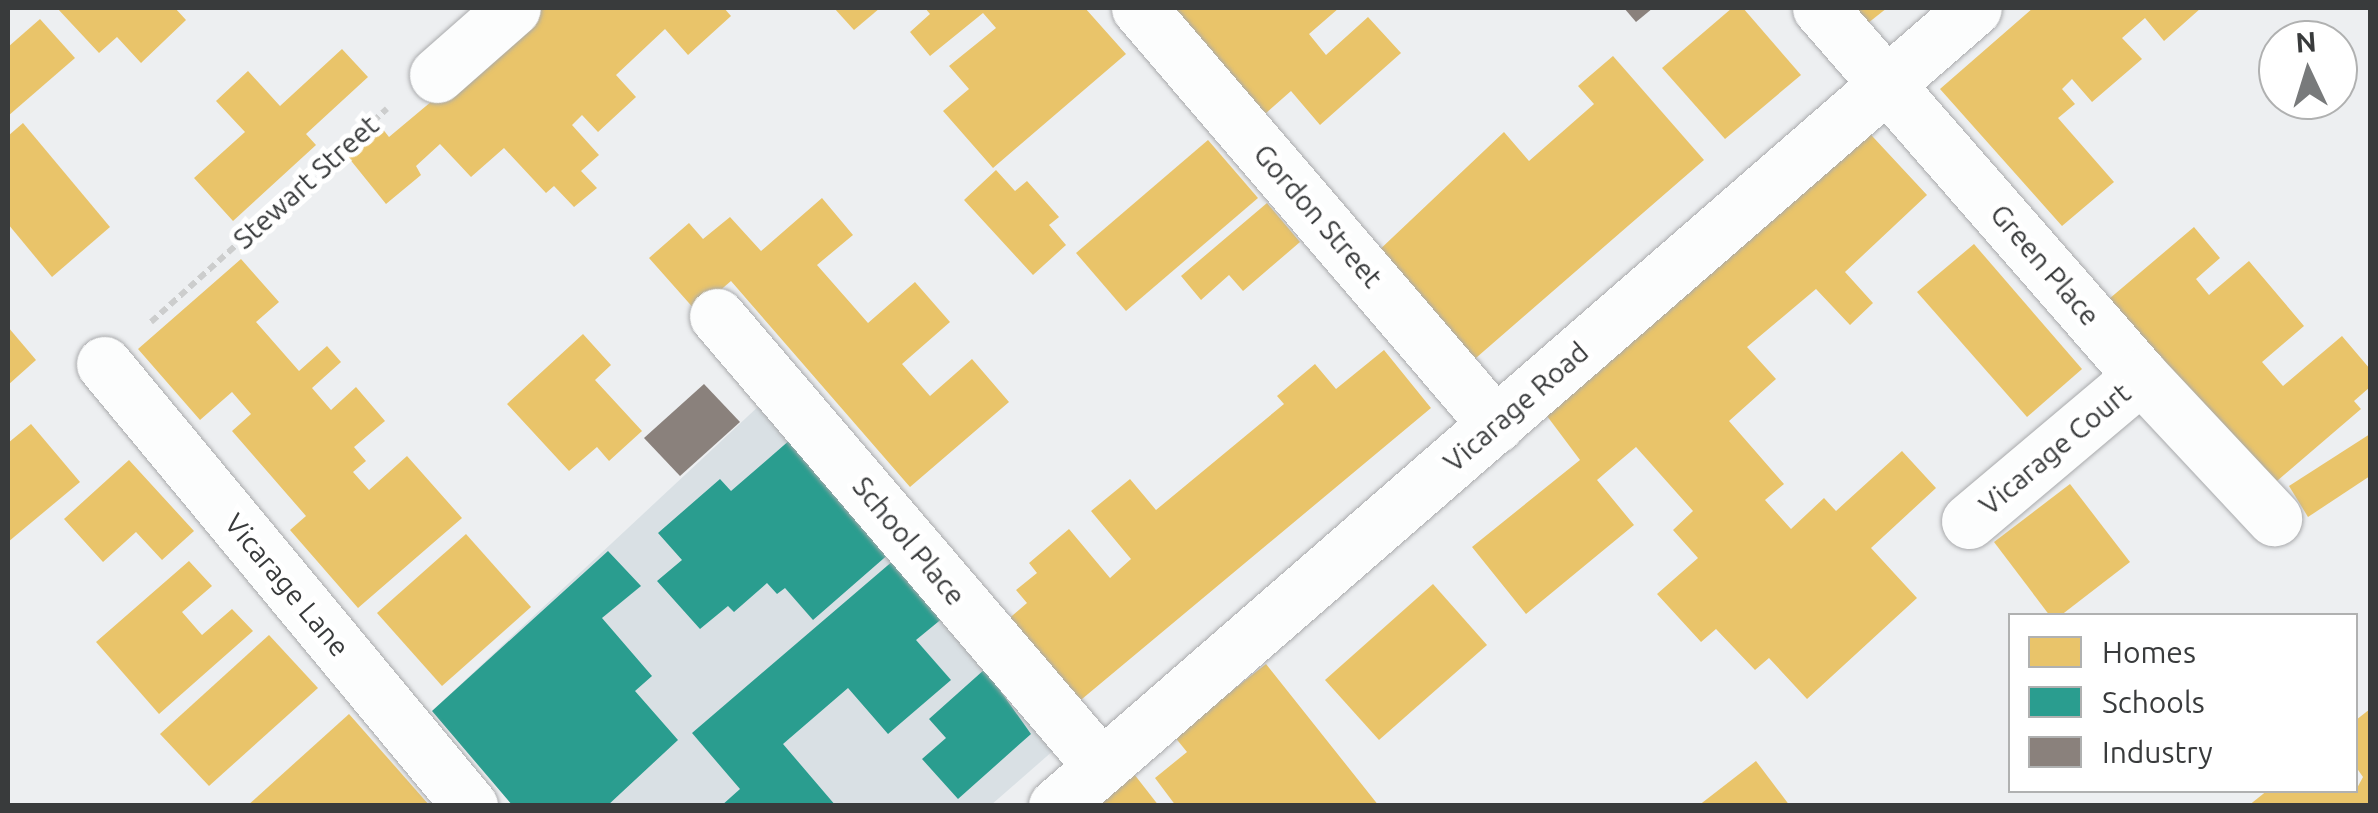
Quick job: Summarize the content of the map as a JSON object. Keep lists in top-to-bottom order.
{
  "streets": {
    "street": [
      "Gordon Street",
      "Green Place",
      "Vicarage Road",
      "Vicarage Court",
      "School Place",
      "Vicarage Lane"
    ],
    "path": ["Stewart Street"]
  },
  "crossings": [
    ["Stewart Street", "Vicarage Lane"],
    ["Gordon Street", "Vicarage Road"],
    ["Green Place", "Vicarage Road"],
    ["Green Place", "Vicarage Court"],
    ["Vicarage Road", "School Place"]
  ],
  "legend": ["Homes", "Schools", "Industry"],
  "north": "top"
}
